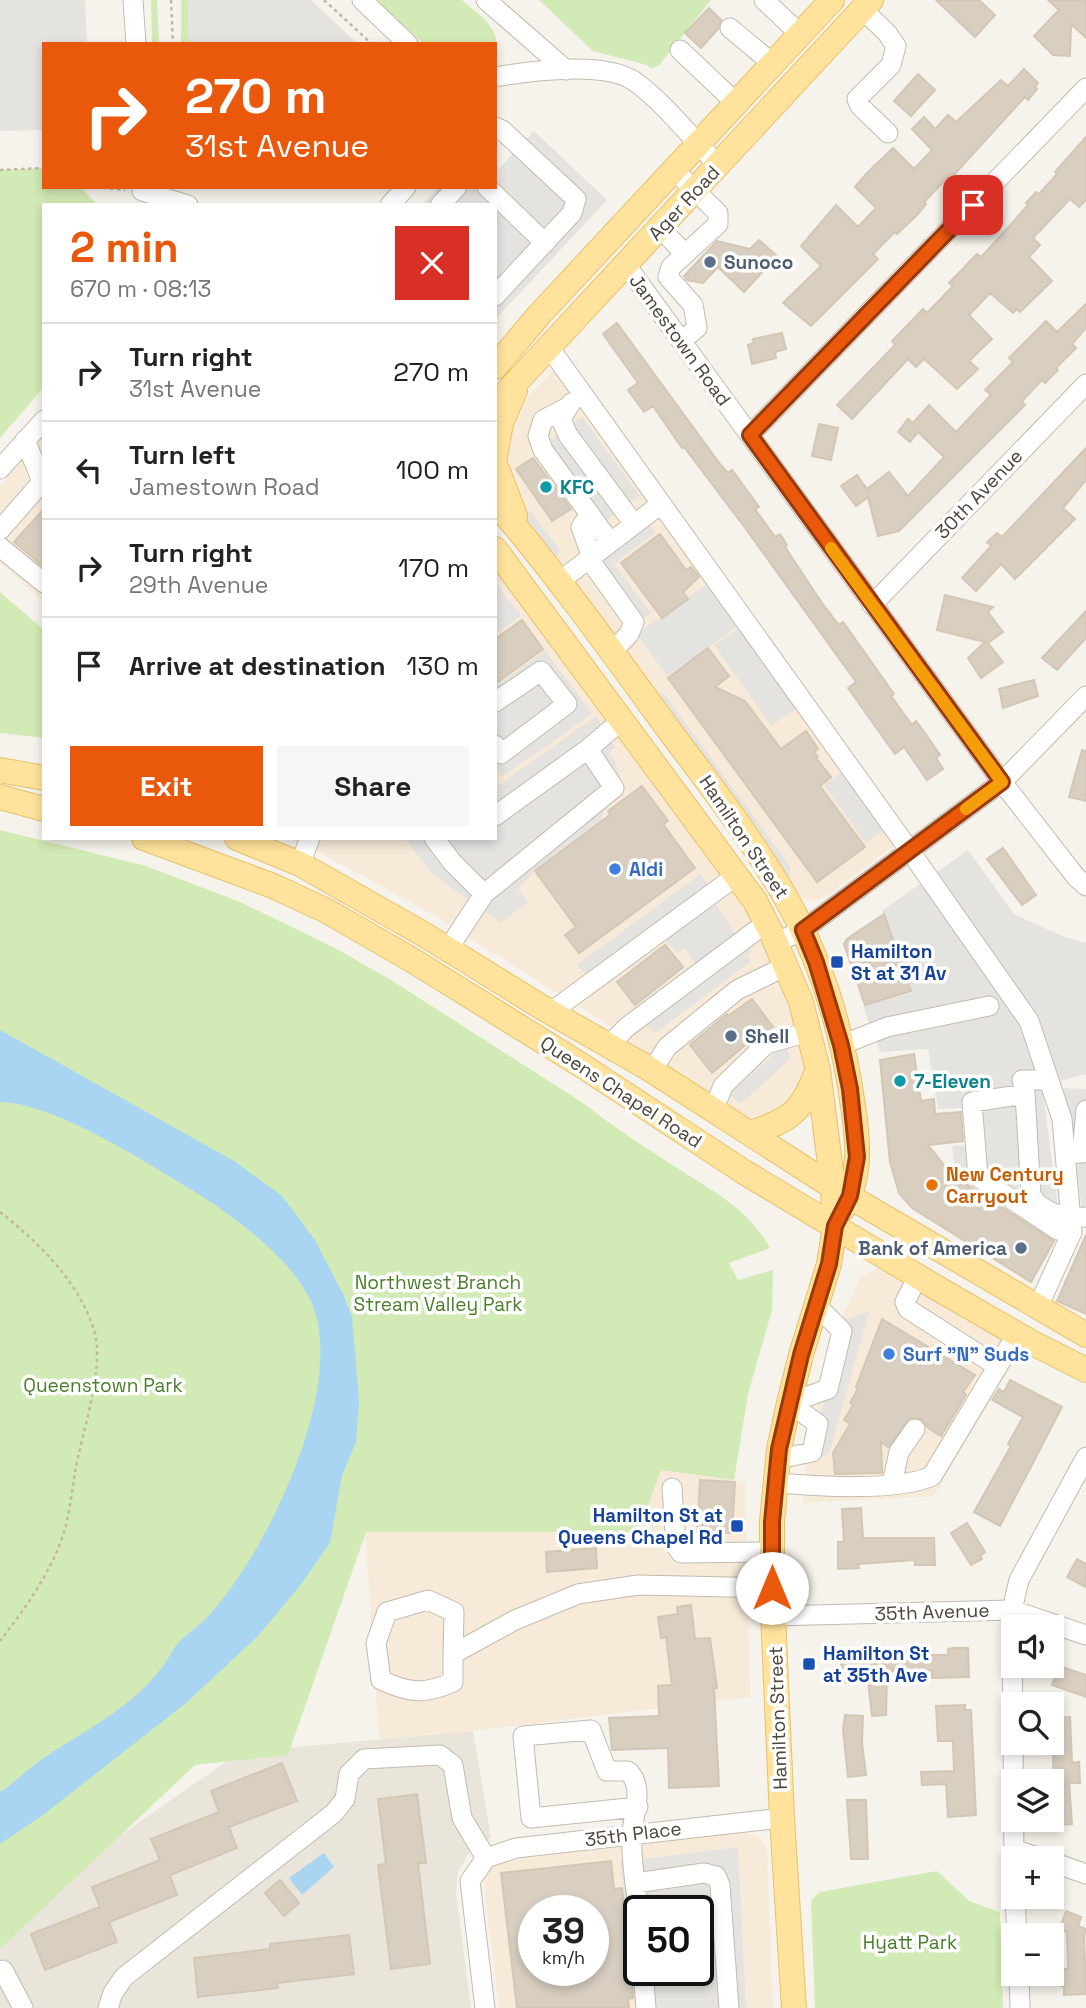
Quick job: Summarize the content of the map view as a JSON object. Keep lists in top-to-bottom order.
{
  "streets": {
    "main road": ["Ager Road", "Hamilton Street", "Queens Chapel Road"],
    "street": [
      "Jamestown Road",
      "30th Avenue",
      "35th Avenue",
      "35th Place"
    ]
  },
  "crossings": [
    ["Ager Road", "Jamestown Road"],
    ["Jamestown Road", "30th Avenue"],
    ["Hamilton Street", "Queens Chapel Road"],
    ["Hamilton Street", "35th Avenue"],
    ["Hamilton Street", "35th Place"]
  ],
  "parks": ["Northwest Branch Stream Valley Park", "Queenstown Park", "Hyatt Park"],
  "places": {
    "other": [
      "Sunoco",
      "KFC",
      "Aldi",
      "Shell",
      "7-Eleven",
      "New Century Carryout",
      "Bank of America",
      "Surf \"N\" Suds"
    ],
    "transit": ["Hamilton St at 31 Av", "Hamilton St at Queens Chapel Rd", "Hamilton St at 35th Ave"]
  },
  "page": {
    "turn": ["270 m", "31st Avenue"],
    "heading": ["2 min", "670 m · 08:13"],
    "list": [
      {
        "name": "Turn right",
        "note": "31st Avenue",
        "value": "270 m"
      },
      {
        "name": "Turn left",
        "note": "Jamestown Road",
        "value": "100 m"
      },
      {
        "name": "Turn right",
        "note": "29th Avenue",
        "value": "170 m"
      },
      {
        "name": "Arrive at destination",
        "value": "130 m"
      }
    ],
    "buttons": ["Exit", "Share"],
    "map_buttons": ["+", "−"],
    "speed": "39 km/h",
    "limit": "50"
  }
}
